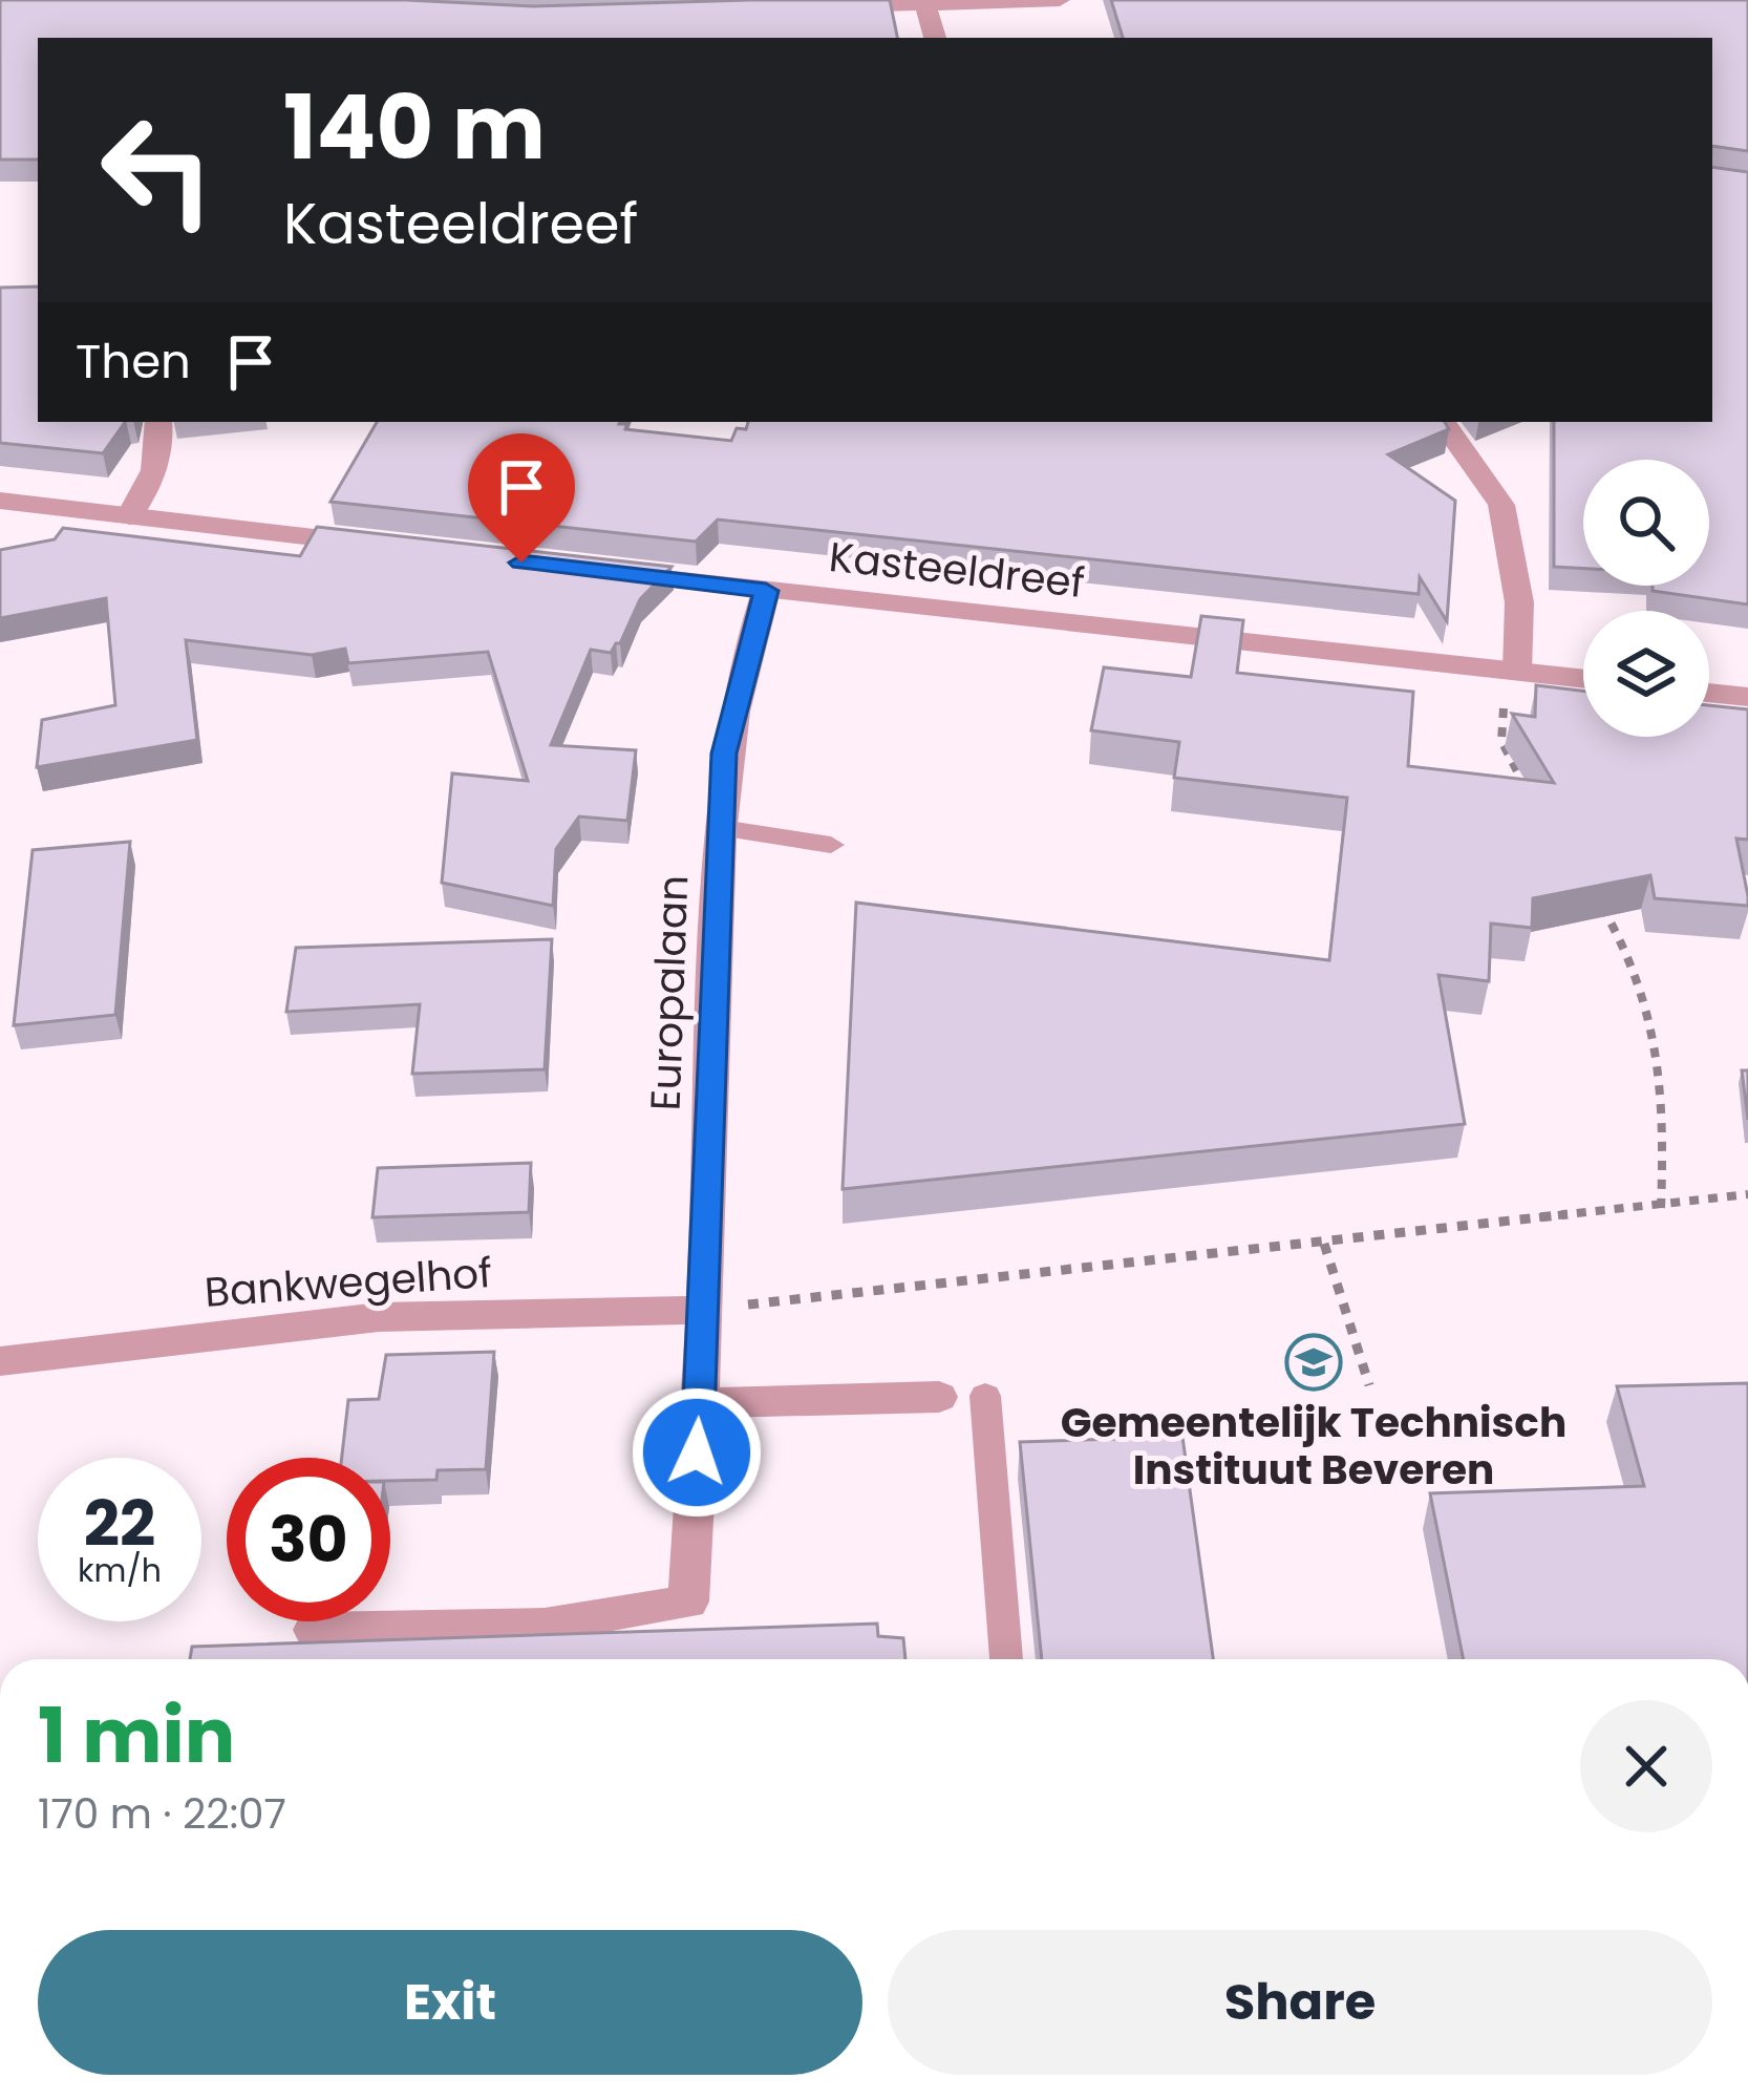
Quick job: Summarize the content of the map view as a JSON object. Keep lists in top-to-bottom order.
{
  "streets": {
    "street": ["Kasteeldreef", "Europalaan", "Bankwegelhof"]
  },
  "crossings": [
    ["Kasteeldreef", "Europalaan"],
    ["Europalaan", "Bankwegelhof"]
  ],
  "places": {
    "school or university": ["Gemeentelijk Technisch Instituut Beveren"]
  },
  "page": {
    "turn": ["140 m", "Kasteeldreef"],
    "then": "Then",
    "speed": "22 km/h",
    "limit": "30",
    "heading": ["1 min", "170 m · 22:07"],
    "buttons": ["Exit", "Share"]
  }
}
